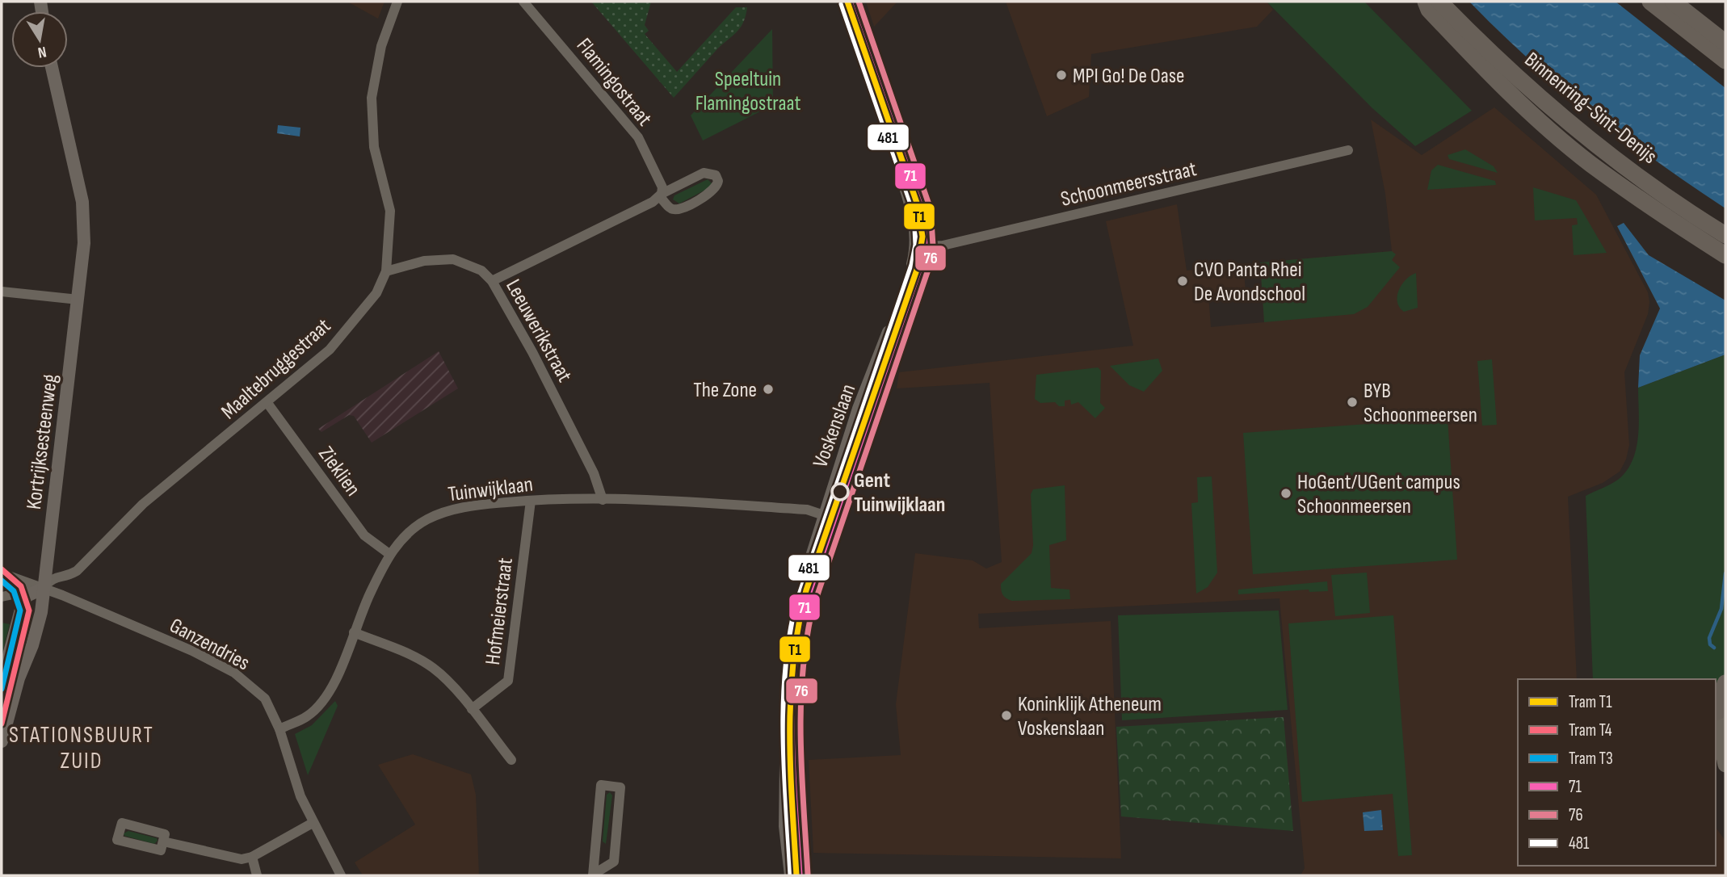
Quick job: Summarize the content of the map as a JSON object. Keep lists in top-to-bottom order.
{
  "streets": {
    "highway": ["Binnenring-Sint-Denijs"],
    "street": [
      "Flamingostraat",
      "Schoonmeersstraat",
      "Leeuwerikstraat",
      "Maaltebruggestraat",
      "Voskenslaan",
      "Kortrijksesteenweg",
      "Zieklien",
      "Tuinwijklaan",
      "Hofmeierstraat",
      "Ganzendries"
    ]
  },
  "crossings": [
    ["Schoonmeersstraat", "Voskenslaan"],
    ["Leeuwerikstraat", "Maaltebruggestraat"],
    ["Leeuwerikstraat", "Tuinwijklaan"],
    ["Maaltebruggestraat", "Kortrijksesteenweg"],
    ["Maaltebruggestraat", "Zieklien"],
    ["Maaltebruggestraat", "Ganzendries"],
    ["Voskenslaan", "Tuinwijklaan"],
    ["Kortrijksesteenweg", "Ganzendries"],
    ["Zieklien", "Tuinwijklaan"],
    ["Tuinwijklaan", "Hofmeierstraat"],
    ["Tuinwijklaan", "Ganzendries"]
  ],
  "districts": ["STATIONSBUURT ZUID"],
  "parks": ["Speeltuin Flamingostraat"],
  "places": [
    "MPI Go! De Oase",
    "CVO Panta Rhei De Avondschool",
    "The Zone",
    "BYB Schoonmeersen",
    "Gent Tuinwijklaan",
    "HoGent/UGent campus Schoonmeersen",
    "Koninklijk Atheneum Voskenslaan"
  ],
  "lines": [
    "tram line T1",
    "transit line 71",
    "transit line 76",
    "transit line 481",
    "tram line T4",
    "tram line T3"
  ],
  "legend": [
    "Tram T1",
    "Tram T4",
    "Tram T3",
    "71",
    "76",
    "481"
  ],
  "north": "bottom"
}
